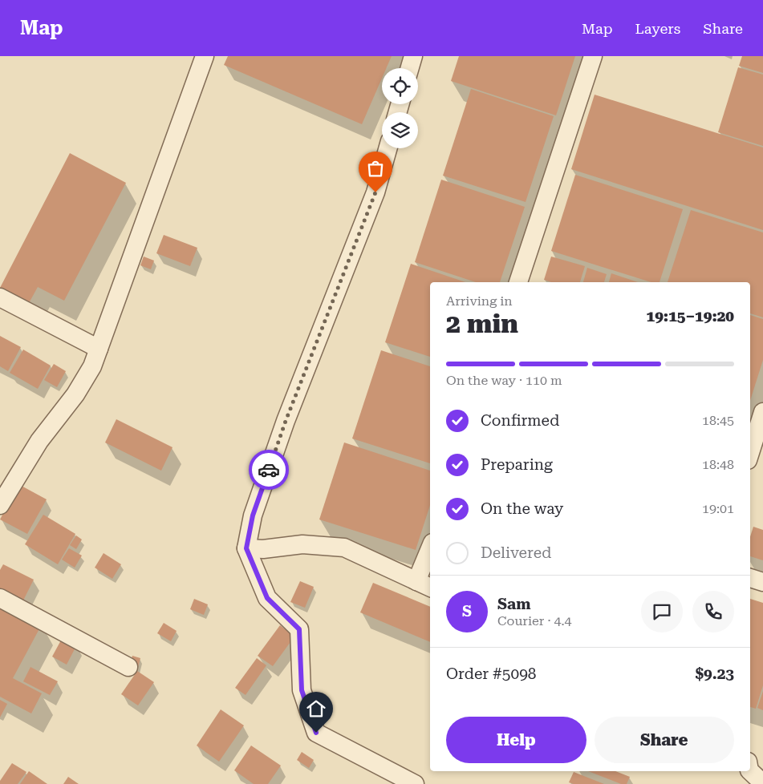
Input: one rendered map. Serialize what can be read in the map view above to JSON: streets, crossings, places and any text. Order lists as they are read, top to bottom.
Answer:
{
  "page": {
    "header": "Map",
    "nav": ["Map", "Layers", "Share"],
    "heading": ["2 min", "Arriving in", "19:15–19:20"],
    "panel": [
      "Sam",
      "Courier · 4.4",
      "Order #5098",
      "$9.23"
    ],
    "bar": "On the way · 110 m",
    "list": [
      ["Confirmed", "18:45"],
      ["Preparing", "18:48"],
      ["On the way", "19:01"],
      "Delivered"
    ],
    "round": "S",
    "buttons": ["Help", "Share"]
  }
}
